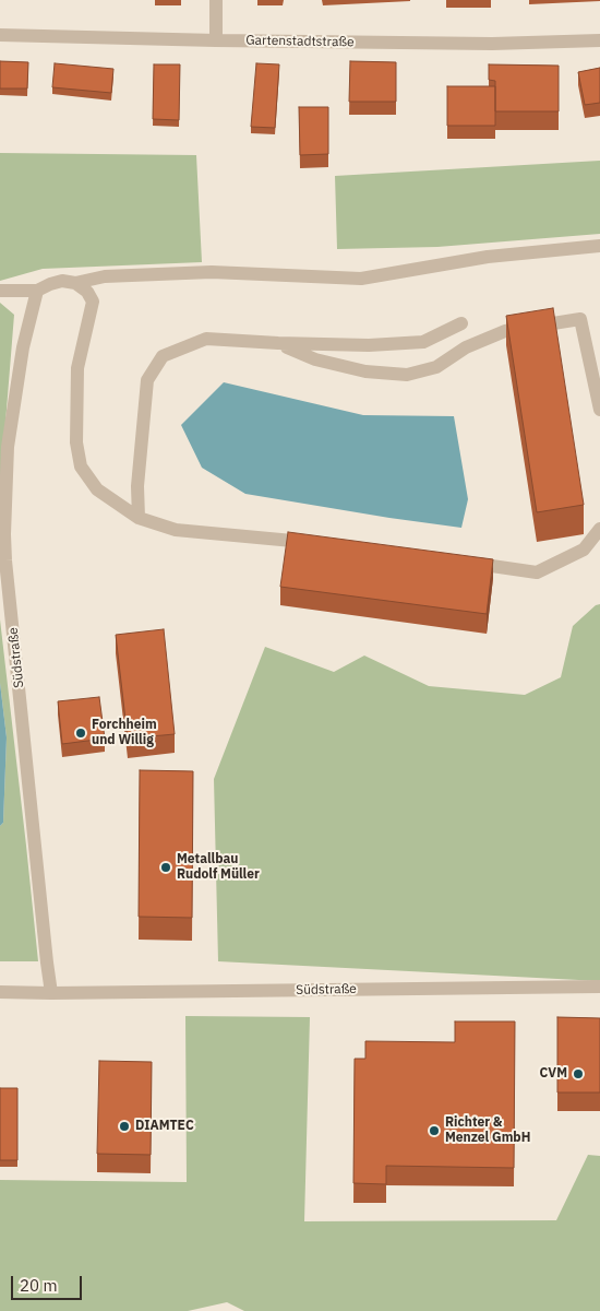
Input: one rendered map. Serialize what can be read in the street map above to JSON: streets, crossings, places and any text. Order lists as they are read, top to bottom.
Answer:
{
  "streets": {
    "street": ["Gartenstadtstraße", "Südstraße"]
  },
  "places": [
    "Forchheim und Willig",
    "Metallbau Rudolf Müller",
    "CVM",
    "DIAMTEC",
    "Richter & Menzel GmbH"
  ],
  "scale_bar": "20 m"
}
